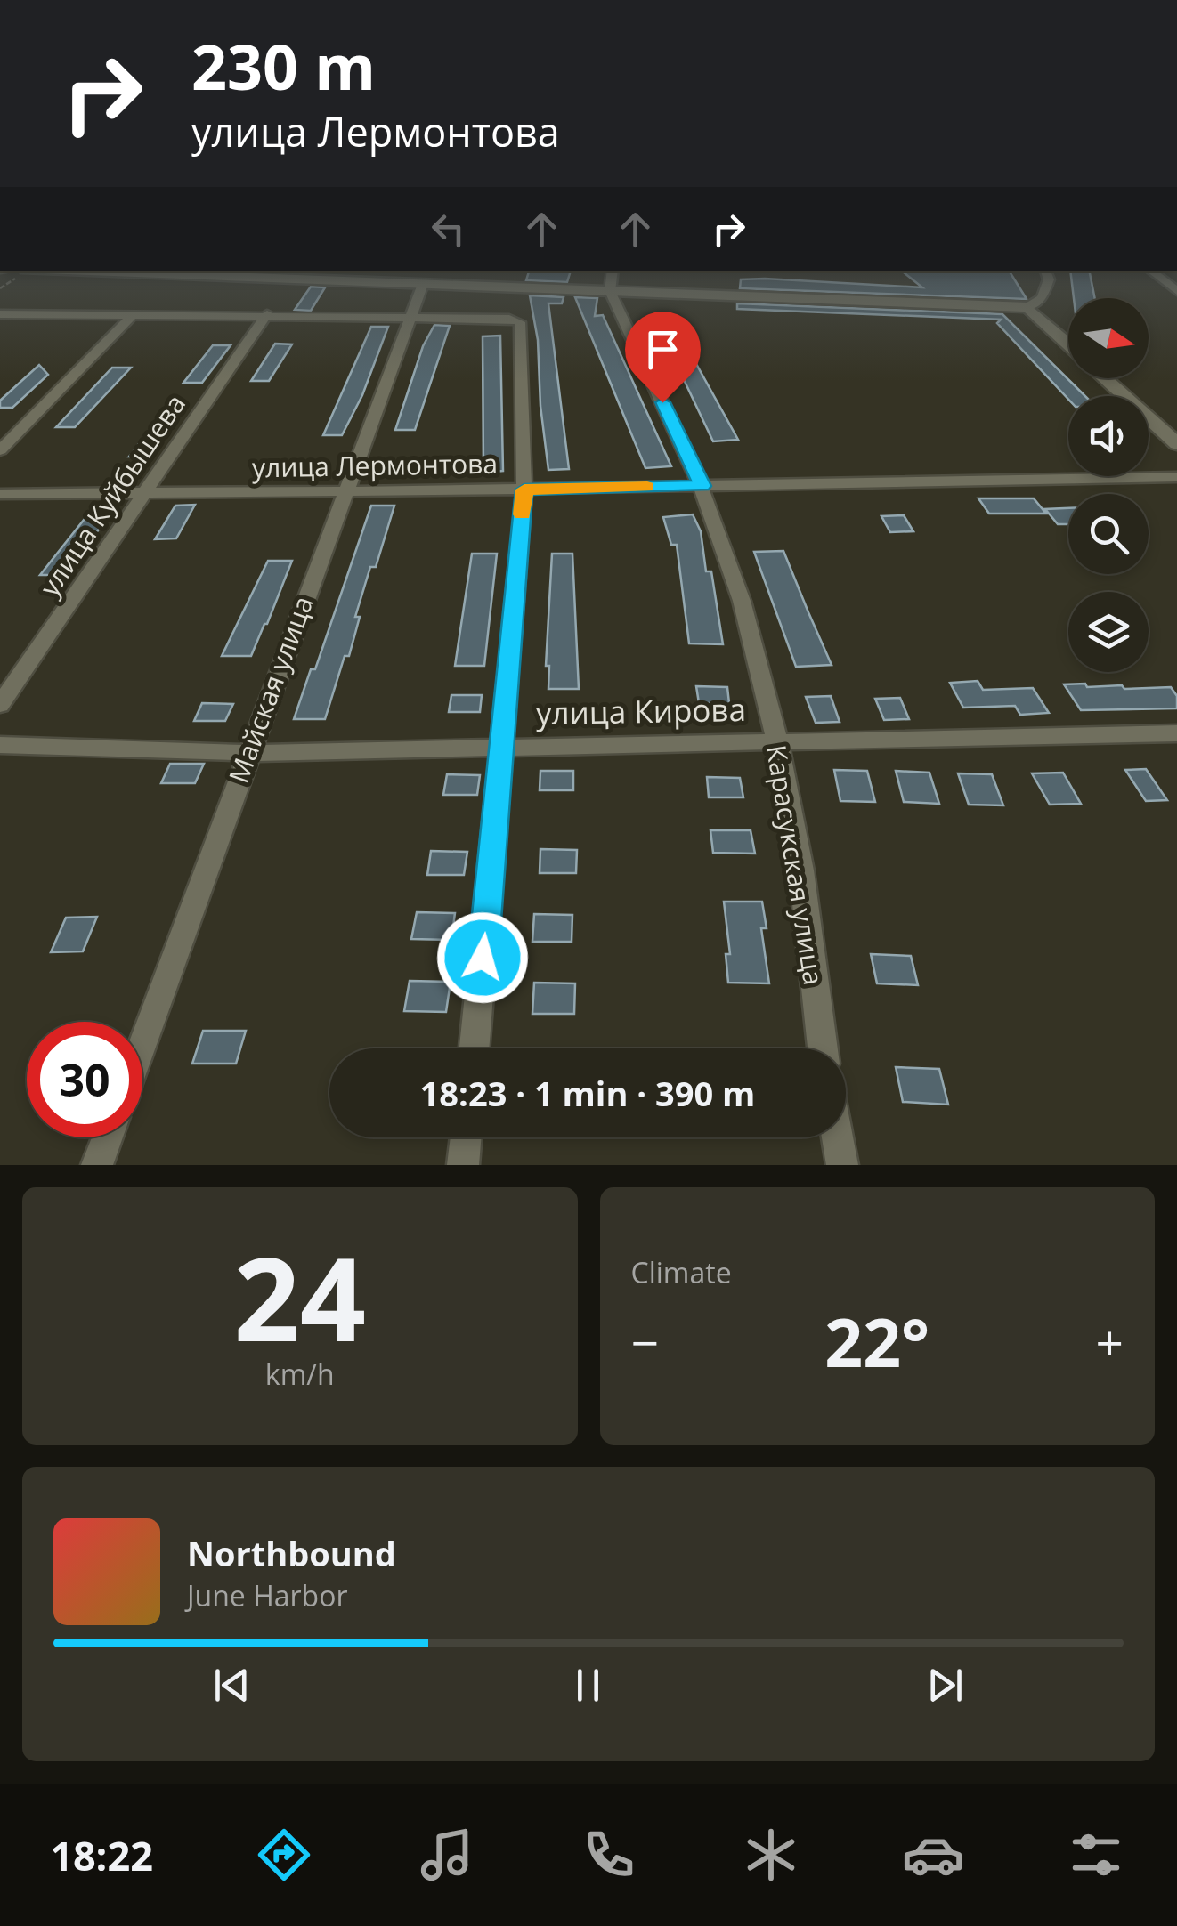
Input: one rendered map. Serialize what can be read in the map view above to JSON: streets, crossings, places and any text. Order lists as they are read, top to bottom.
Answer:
{
  "streets": {
    "street": [
      "улица Лермонтова",
      "улица Куйбышева",
      "Майская улица",
      "улица Кирова",
      "Карасукская улица"
    ]
  },
  "crossings": [
    ["улица Лермонтова", "улица Куйбышева"],
    ["улица Лермонтова", "Майская улица"],
    ["улица Лермонтова", "Карасукская улица"],
    ["Майская улица", "улица Кирова"],
    ["улица Кирова", "Карасукская улица"]
  ],
  "north": "right",
  "page": {
    "turn": ["230 m", "улица Лермонтова"],
    "limit": "30",
    "trip": "18:23 · 1 min · 390 m",
    "tile": [
      ["24", "km/h"],
      "Climate"
    ],
    "heat": ["−", "22°", "+"],
    "song": ["Northbound", "June Harbor"],
    "tabs": "18:22"
  }
}
